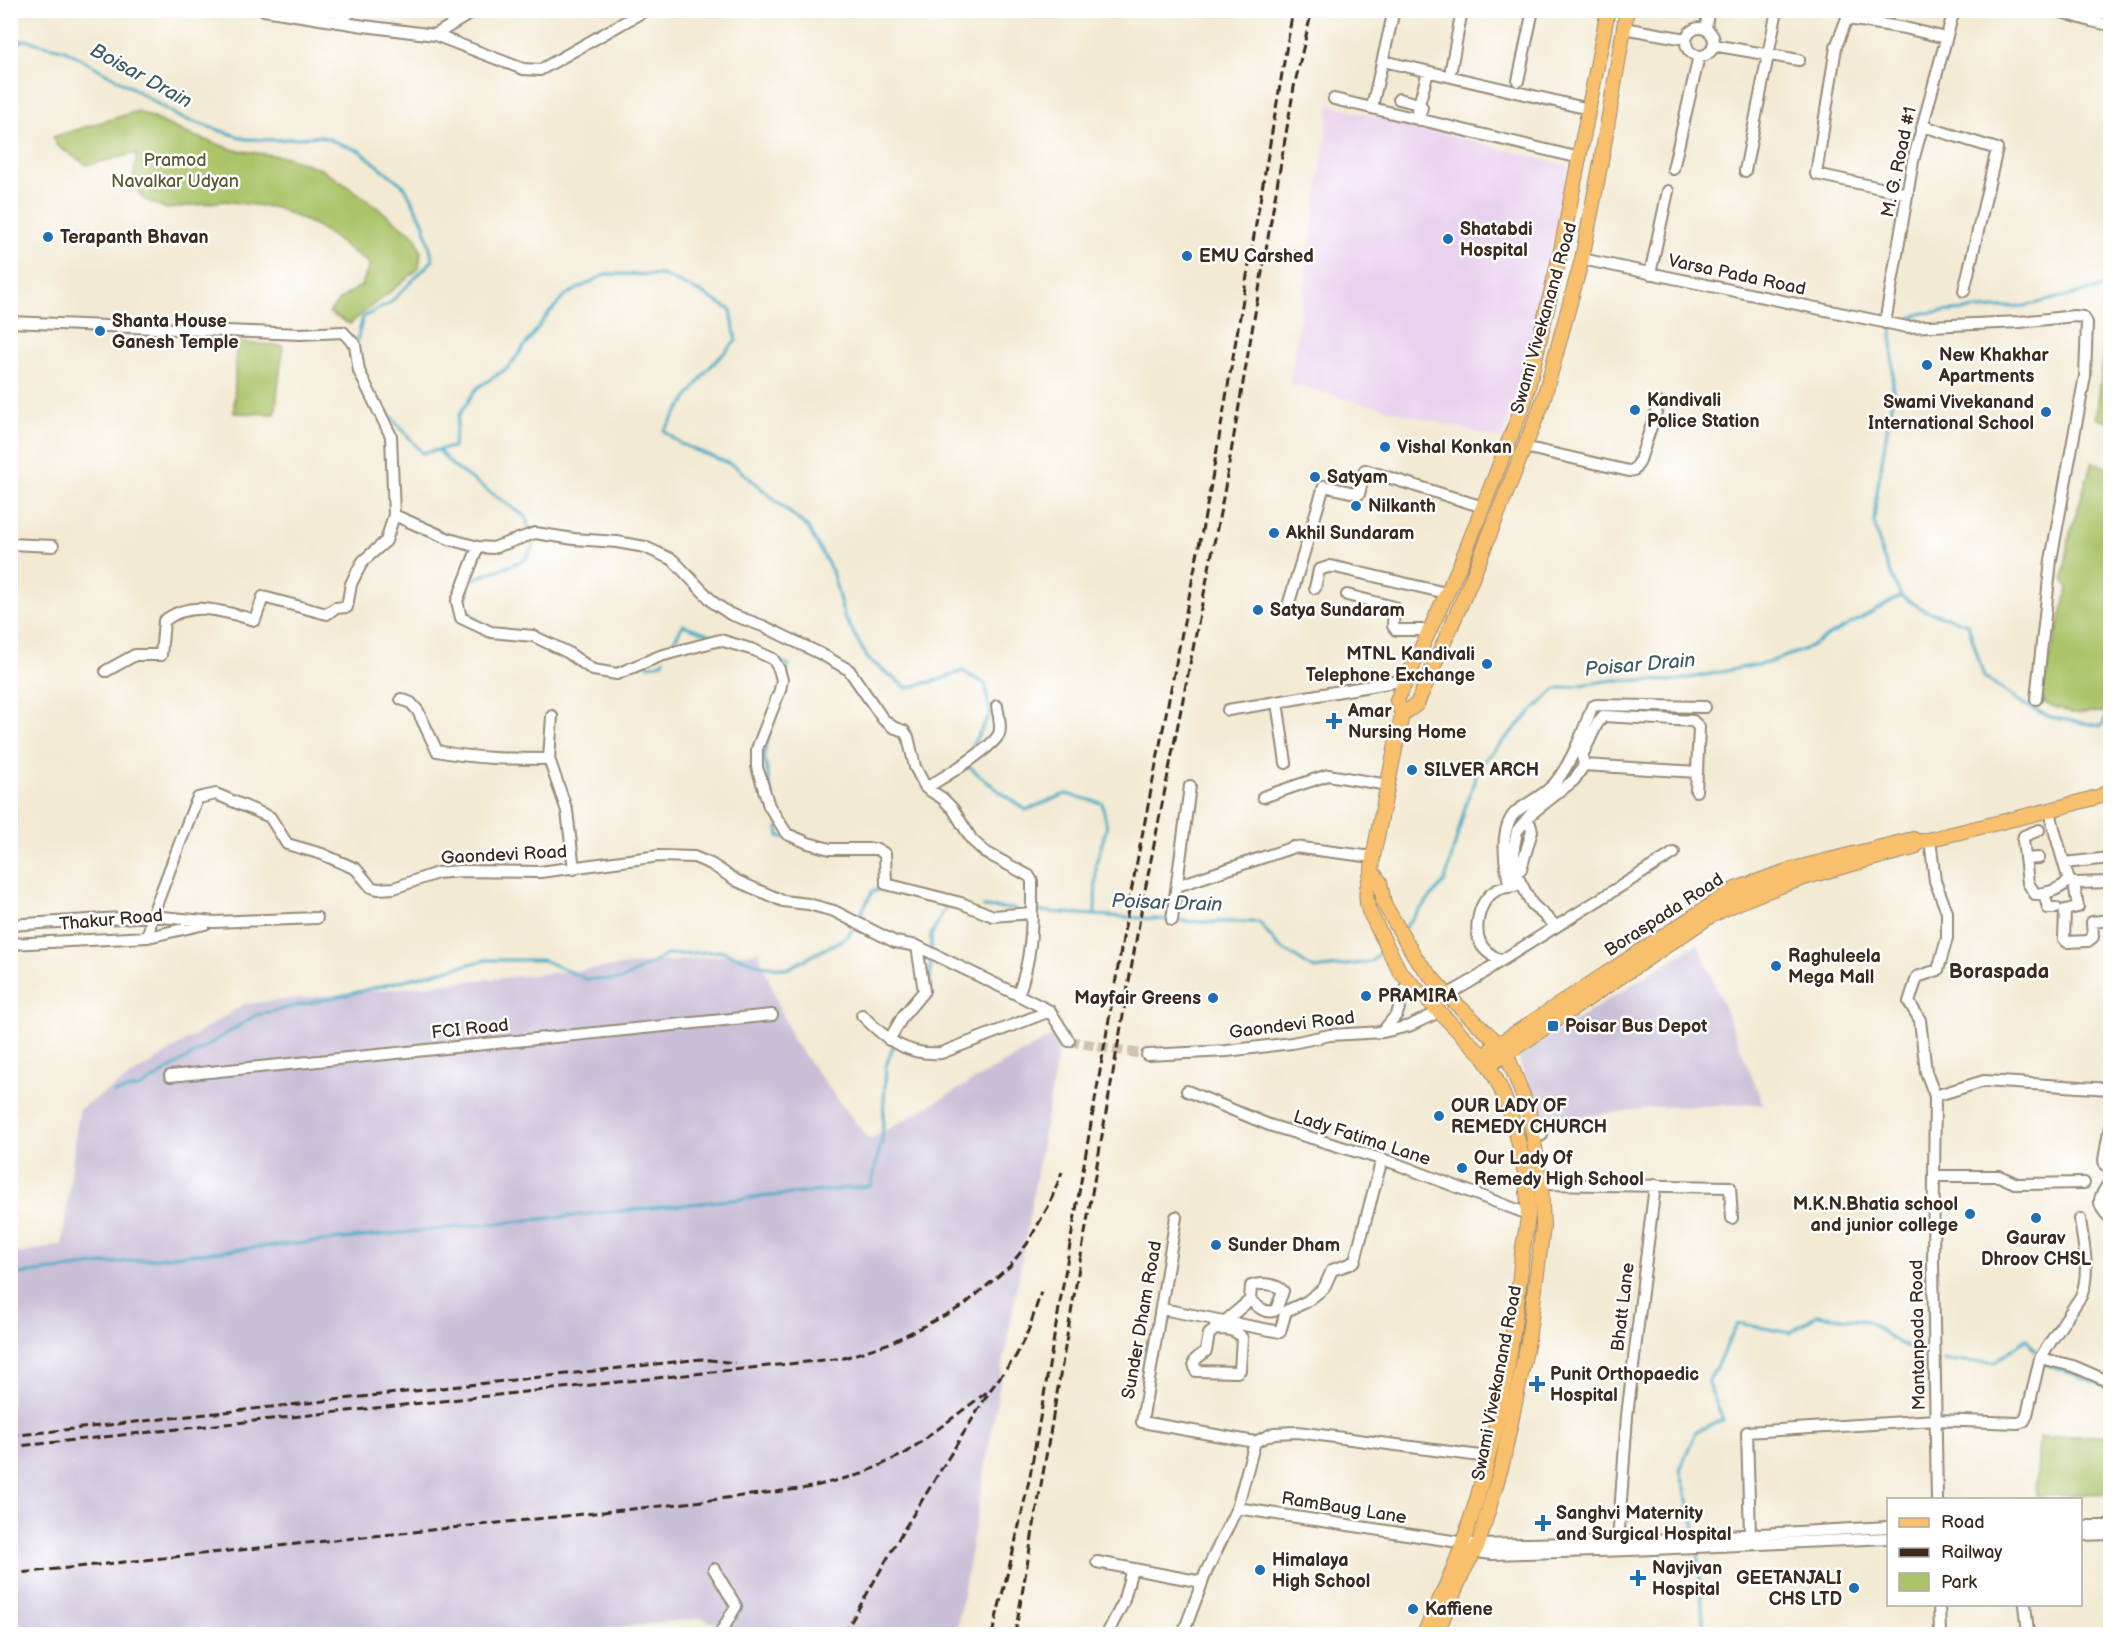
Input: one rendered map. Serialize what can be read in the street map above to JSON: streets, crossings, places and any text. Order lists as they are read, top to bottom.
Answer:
{
  "streets": {
    "main road": ["Swami Vivekanand Road", "Boraspada Road"],
    "street": [
      "M. G. Road #1",
      "Varsa Pada Road",
      "Gaondevi Road",
      "Thakur Road",
      "FCI Road",
      "Lady Fatima Lane",
      "Bhatt Lane",
      "Sunder Dham Road",
      "Mantanpada Road",
      "RamBaug Lane"
    ]
  },
  "crossings": [
    ["M. G. Road #1", "Varsa Pada Road"],
    ["Varsa Pada Road", "Swami Vivekanand Road"],
    ["Swami Vivekanand Road", "Gaondevi Road"],
    ["Swami Vivekanand Road", "Boraspada Road"],
    ["Swami Vivekanand Road", "Lady Fatima Lane"],
    ["Swami Vivekanand Road", "RamBaug Lane"],
    ["Gaondevi Road", "Thakur Road"],
    ["Boraspada Road", "Mantanpada Road"]
  ],
  "districts": ["Boraspada"],
  "water": ["Boisar Drain", "Poisar Drain"],
  "parks": ["Pramod Navalkar Udyan"],
  "places": {
    "other": [
      "Terapanth Bhavan",
      "Shatabdi Hospital",
      "EMU Carshed",
      "Shanta House Ganesh Temple",
      "New Khakhar Apartments",
      "Kandivali Police Station",
      "Swami Vivekanand International School",
      "Vishal Konkan",
      "Satyam",
      "Nilkanth",
      "Akhil Sundaram",
      "Satya Sundaram",
      "MTNL Kandivali Telephone Exchange",
      "SILVER ARCH",
      "Raghuleela Mega Mall",
      "PRAMIRA",
      "Mayfair Greens",
      "OUR LADY OF REMEDY CHURCH",
      "Our Lady Of Remedy High School",
      "M.K.N.Bhatia school and junior college",
      "Gaurav Dhroov CHSL",
      "Sunder Dham",
      "Himalaya High School",
      "GEETANJALI CHS LTD",
      "Kaffiene"
    ],
    "health": [
      "Amar Nursing Home",
      "Punit Orthopaedic Hospital",
      "Sanghvi Maternity and Surgical Hospital",
      "Navjivan Hospital"
    ],
    "transit": ["Poisar Bus Depot"]
  },
  "legend": ["Road", "Railway", "Park"]
}
